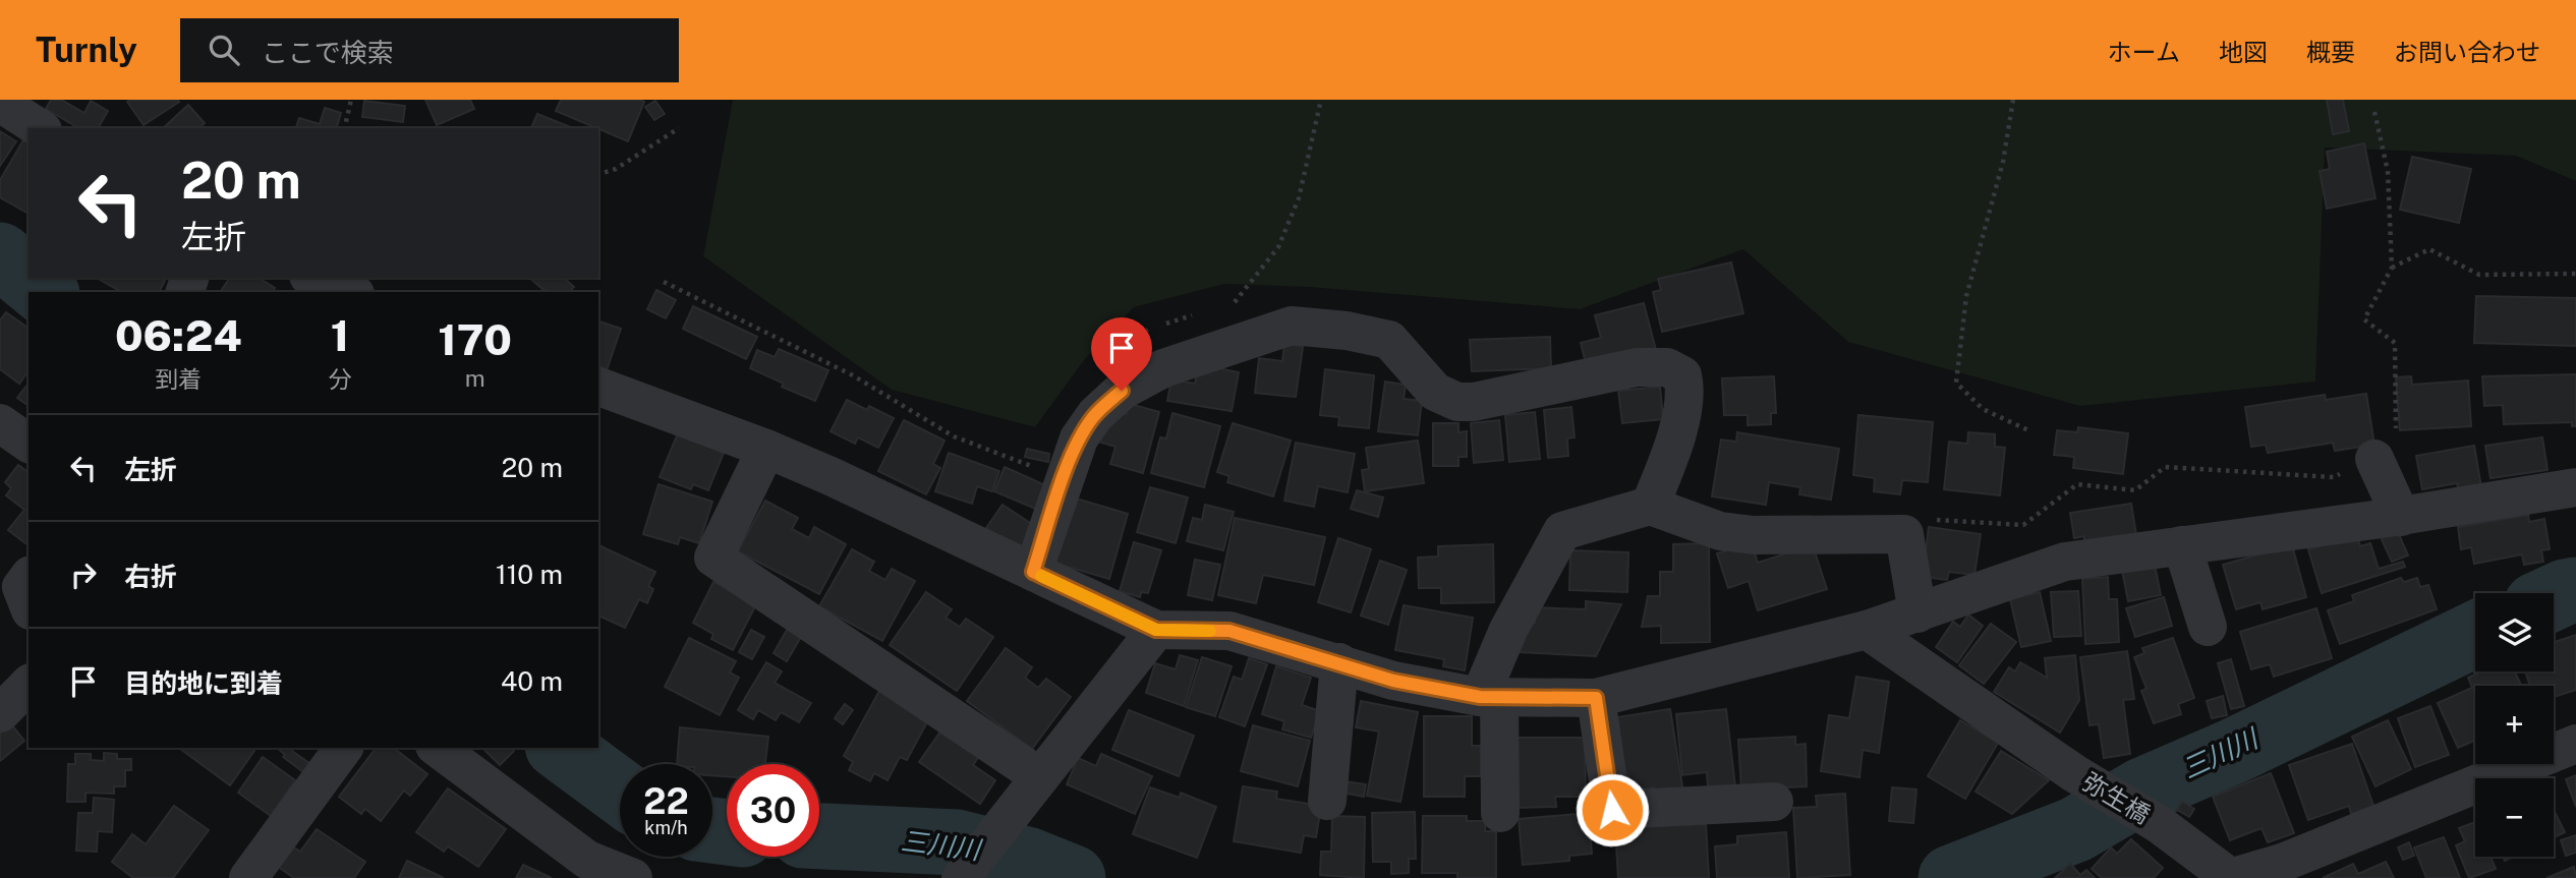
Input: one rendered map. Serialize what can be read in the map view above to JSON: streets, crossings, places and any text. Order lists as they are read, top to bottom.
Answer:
{
  "streets": {
    "street": ["弥生橋"]
  },
  "water": ["三川川"],
  "page": {
    "header": "Turnly",
    "search": "ここで検索",
    "nav": [
      "ホーム",
      "地図",
      "概要",
      "お問い合わせ"
    ],
    "turn": ["20 m", "左折"],
    "eta": [
      "06:24",
      "到着",
      "1",
      "分",
      "170",
      "m"
    ],
    "list": [
      {
        "name": "左折",
        "value": "20 m"
      },
      {
        "name": "右折",
        "value": "110 m"
      },
      {
        "name": "目的地に到着",
        "value": "40 m"
      }
    ],
    "map_buttons": ["+", "−"],
    "speed": "22 km/h",
    "limit": "30"
  }
}
